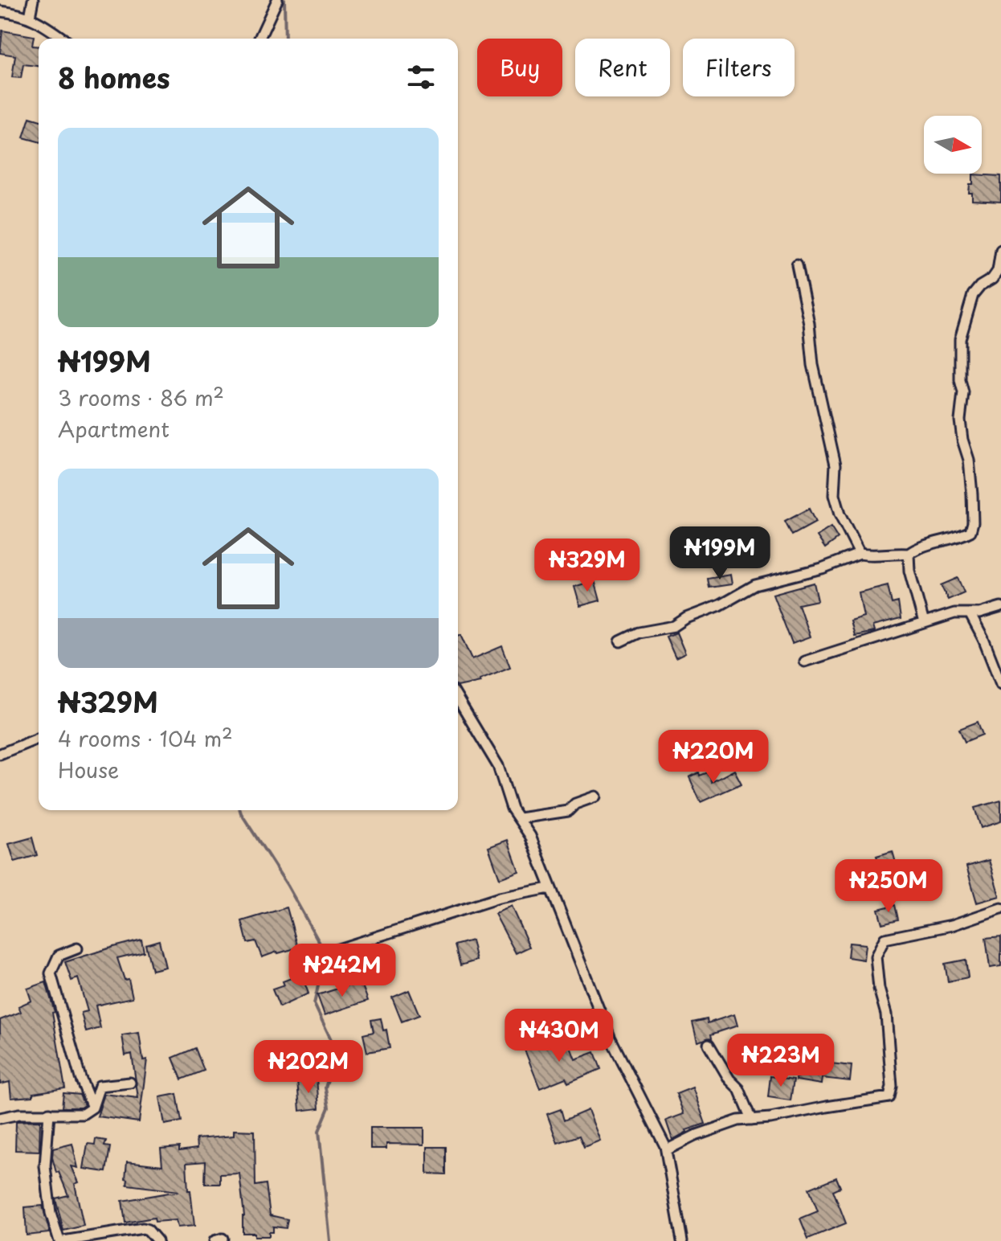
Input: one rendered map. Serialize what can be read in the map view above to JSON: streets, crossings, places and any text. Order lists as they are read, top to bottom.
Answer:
{
  "north": "right",
  "page": {
    "chip": ["Buy", "Rent", "Filters"],
    "heading": "8 homes",
    "list": [
      {
        "name": "₦199M",
        "note": "3 rooms · 86 m² · Apartment"
      },
      {
        "name": "₦329M",
        "note": "4 rooms · 104 m² · House"
      }
    ],
    "price": [
      "₦199M",
      "₦329M",
      "₦220M",
      "₦250M",
      "₦242M",
      "₦430M",
      "₦223M",
      "₦202M"
    ]
  }
}
